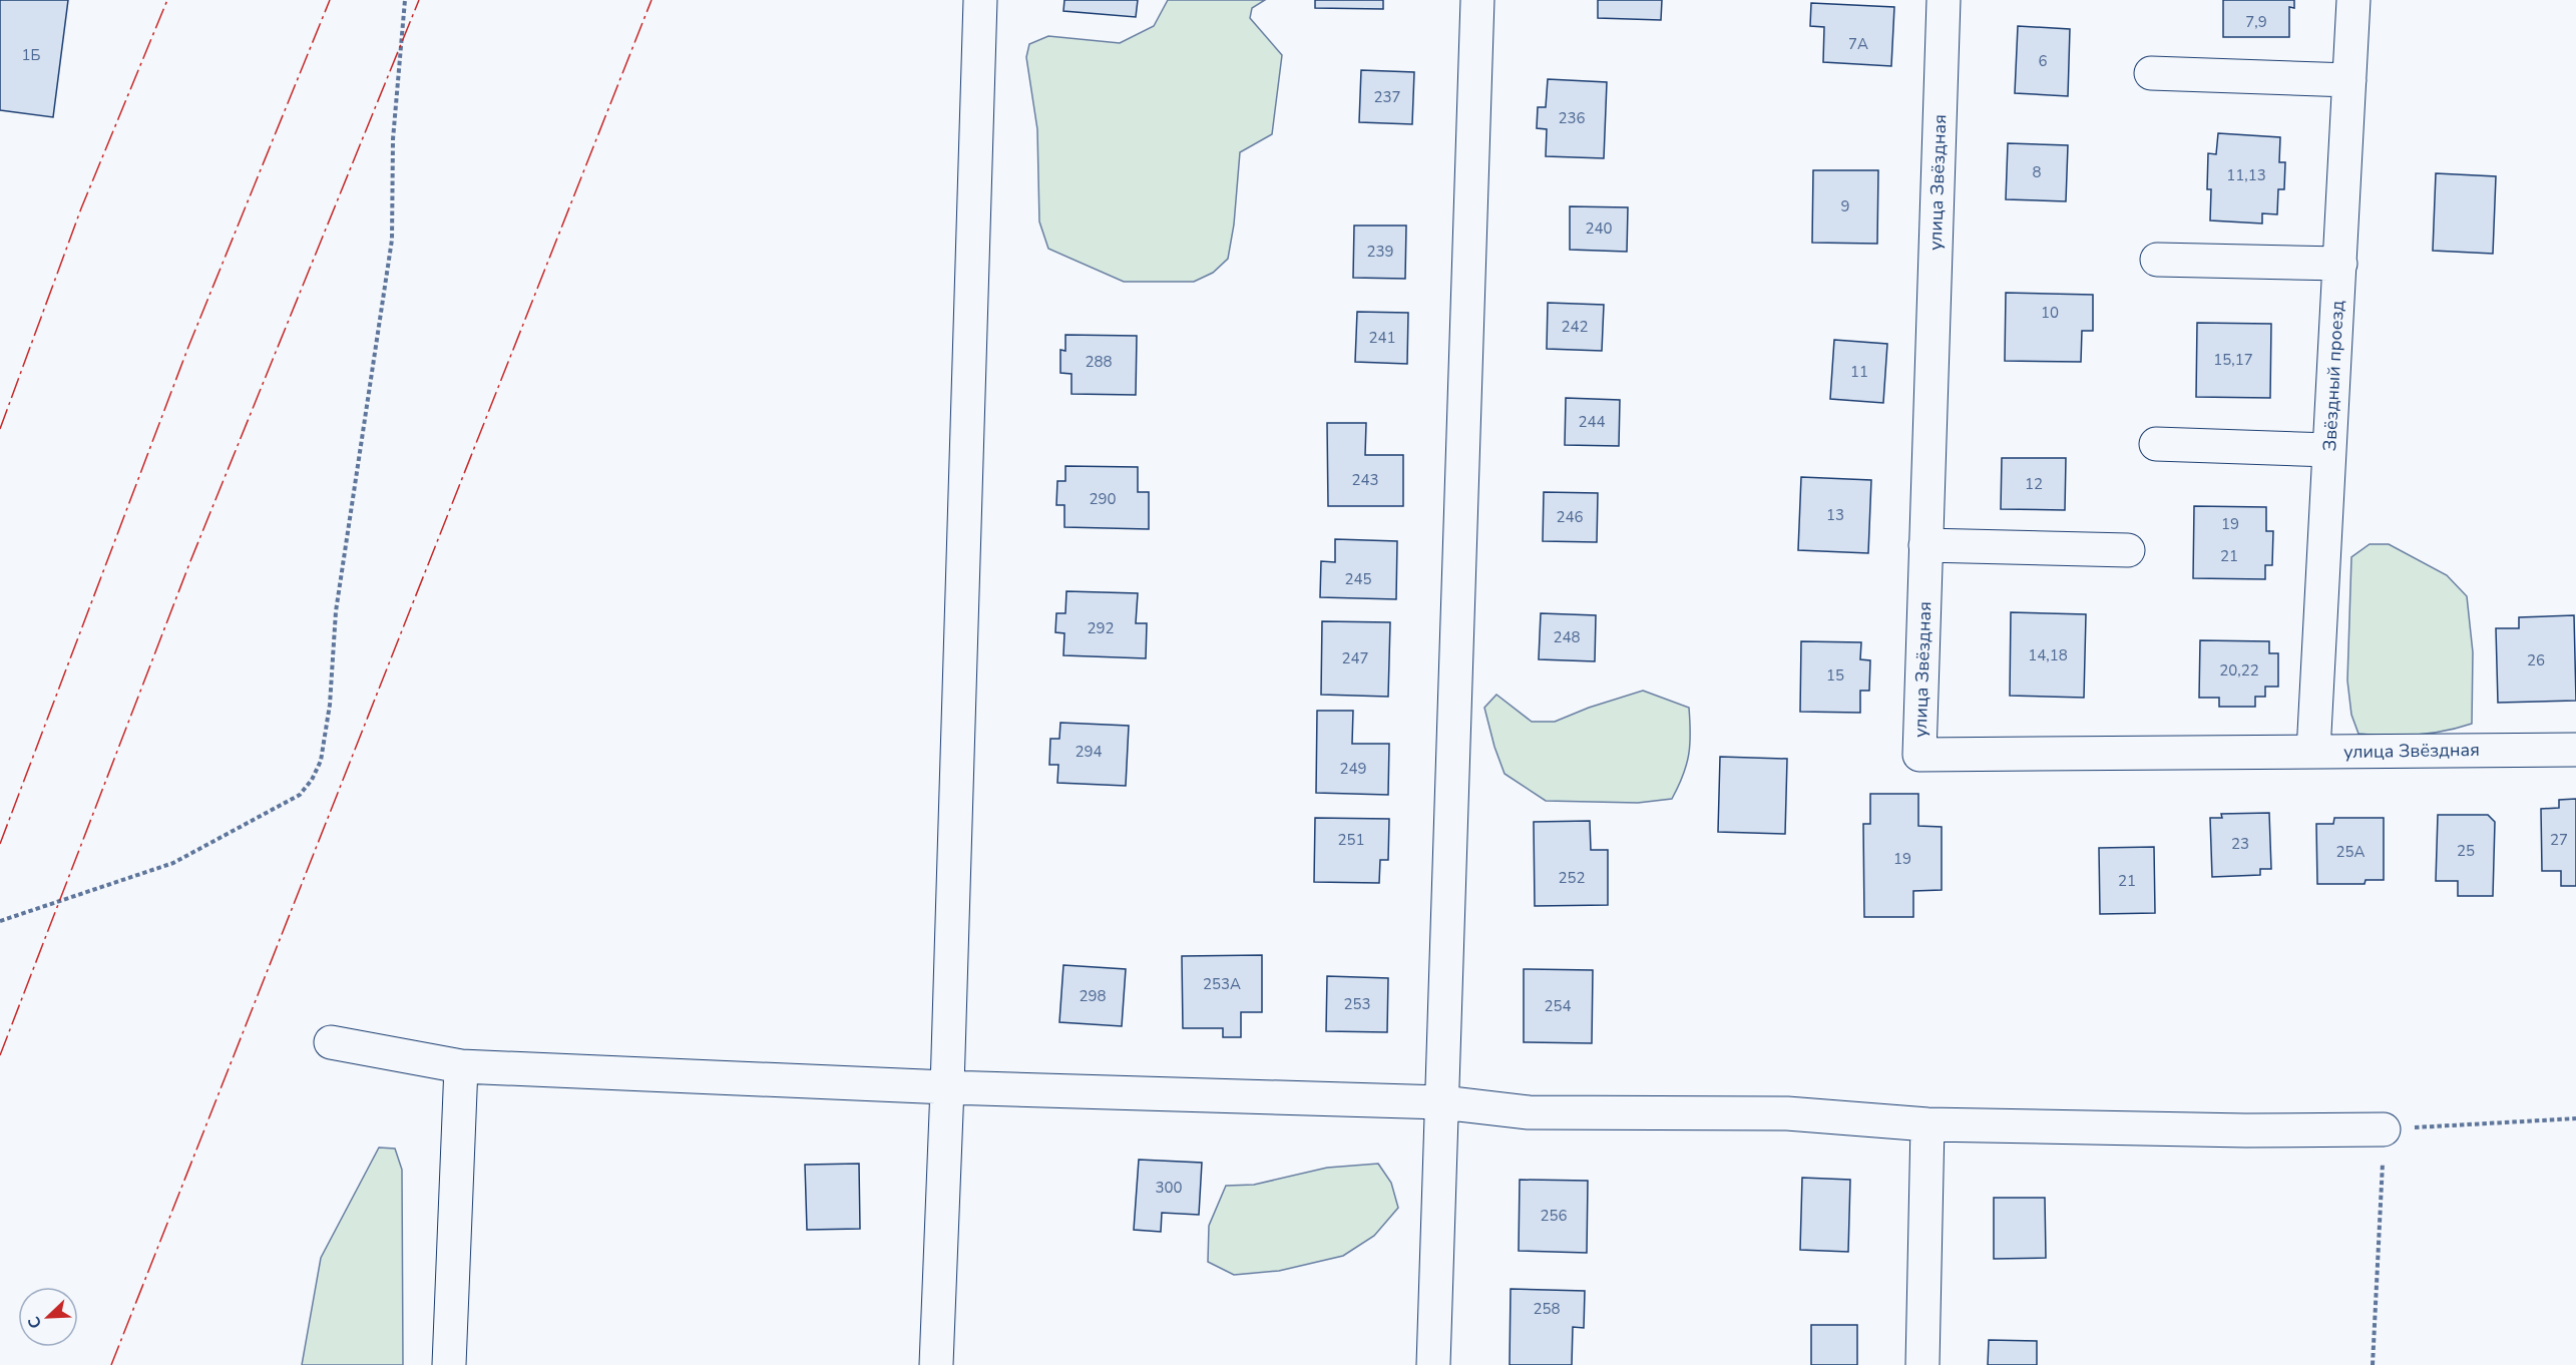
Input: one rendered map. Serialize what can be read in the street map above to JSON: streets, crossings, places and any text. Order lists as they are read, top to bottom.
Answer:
{
  "streets": {
    "lane": ["улица Звёздная", "Звёздный проезд"]
  },
  "crossings": [
    ["улица Звёздная", "Звёздный проезд"]
  ],
  "house_numbers": [
    "7,9",
    "7А",
    "1Б",
    "6",
    "237",
    "236",
    "8",
    "11,13",
    "9",
    "240",
    "239",
    "10",
    "242",
    "241",
    "15,17",
    "288",
    "11",
    "244",
    "243",
    "12",
    "290",
    "13",
    "246",
    "19",
    "21",
    "245",
    "292",
    "248",
    "14,18",
    "247",
    "26",
    "20,22",
    "15",
    "294",
    "249",
    "251",
    "27",
    "23",
    "25",
    "25А",
    "19",
    "252",
    "21",
    "253А",
    "298",
    "253",
    "254",
    "300",
    "256",
    "258"
  ],
  "north": "bottom left"
}
